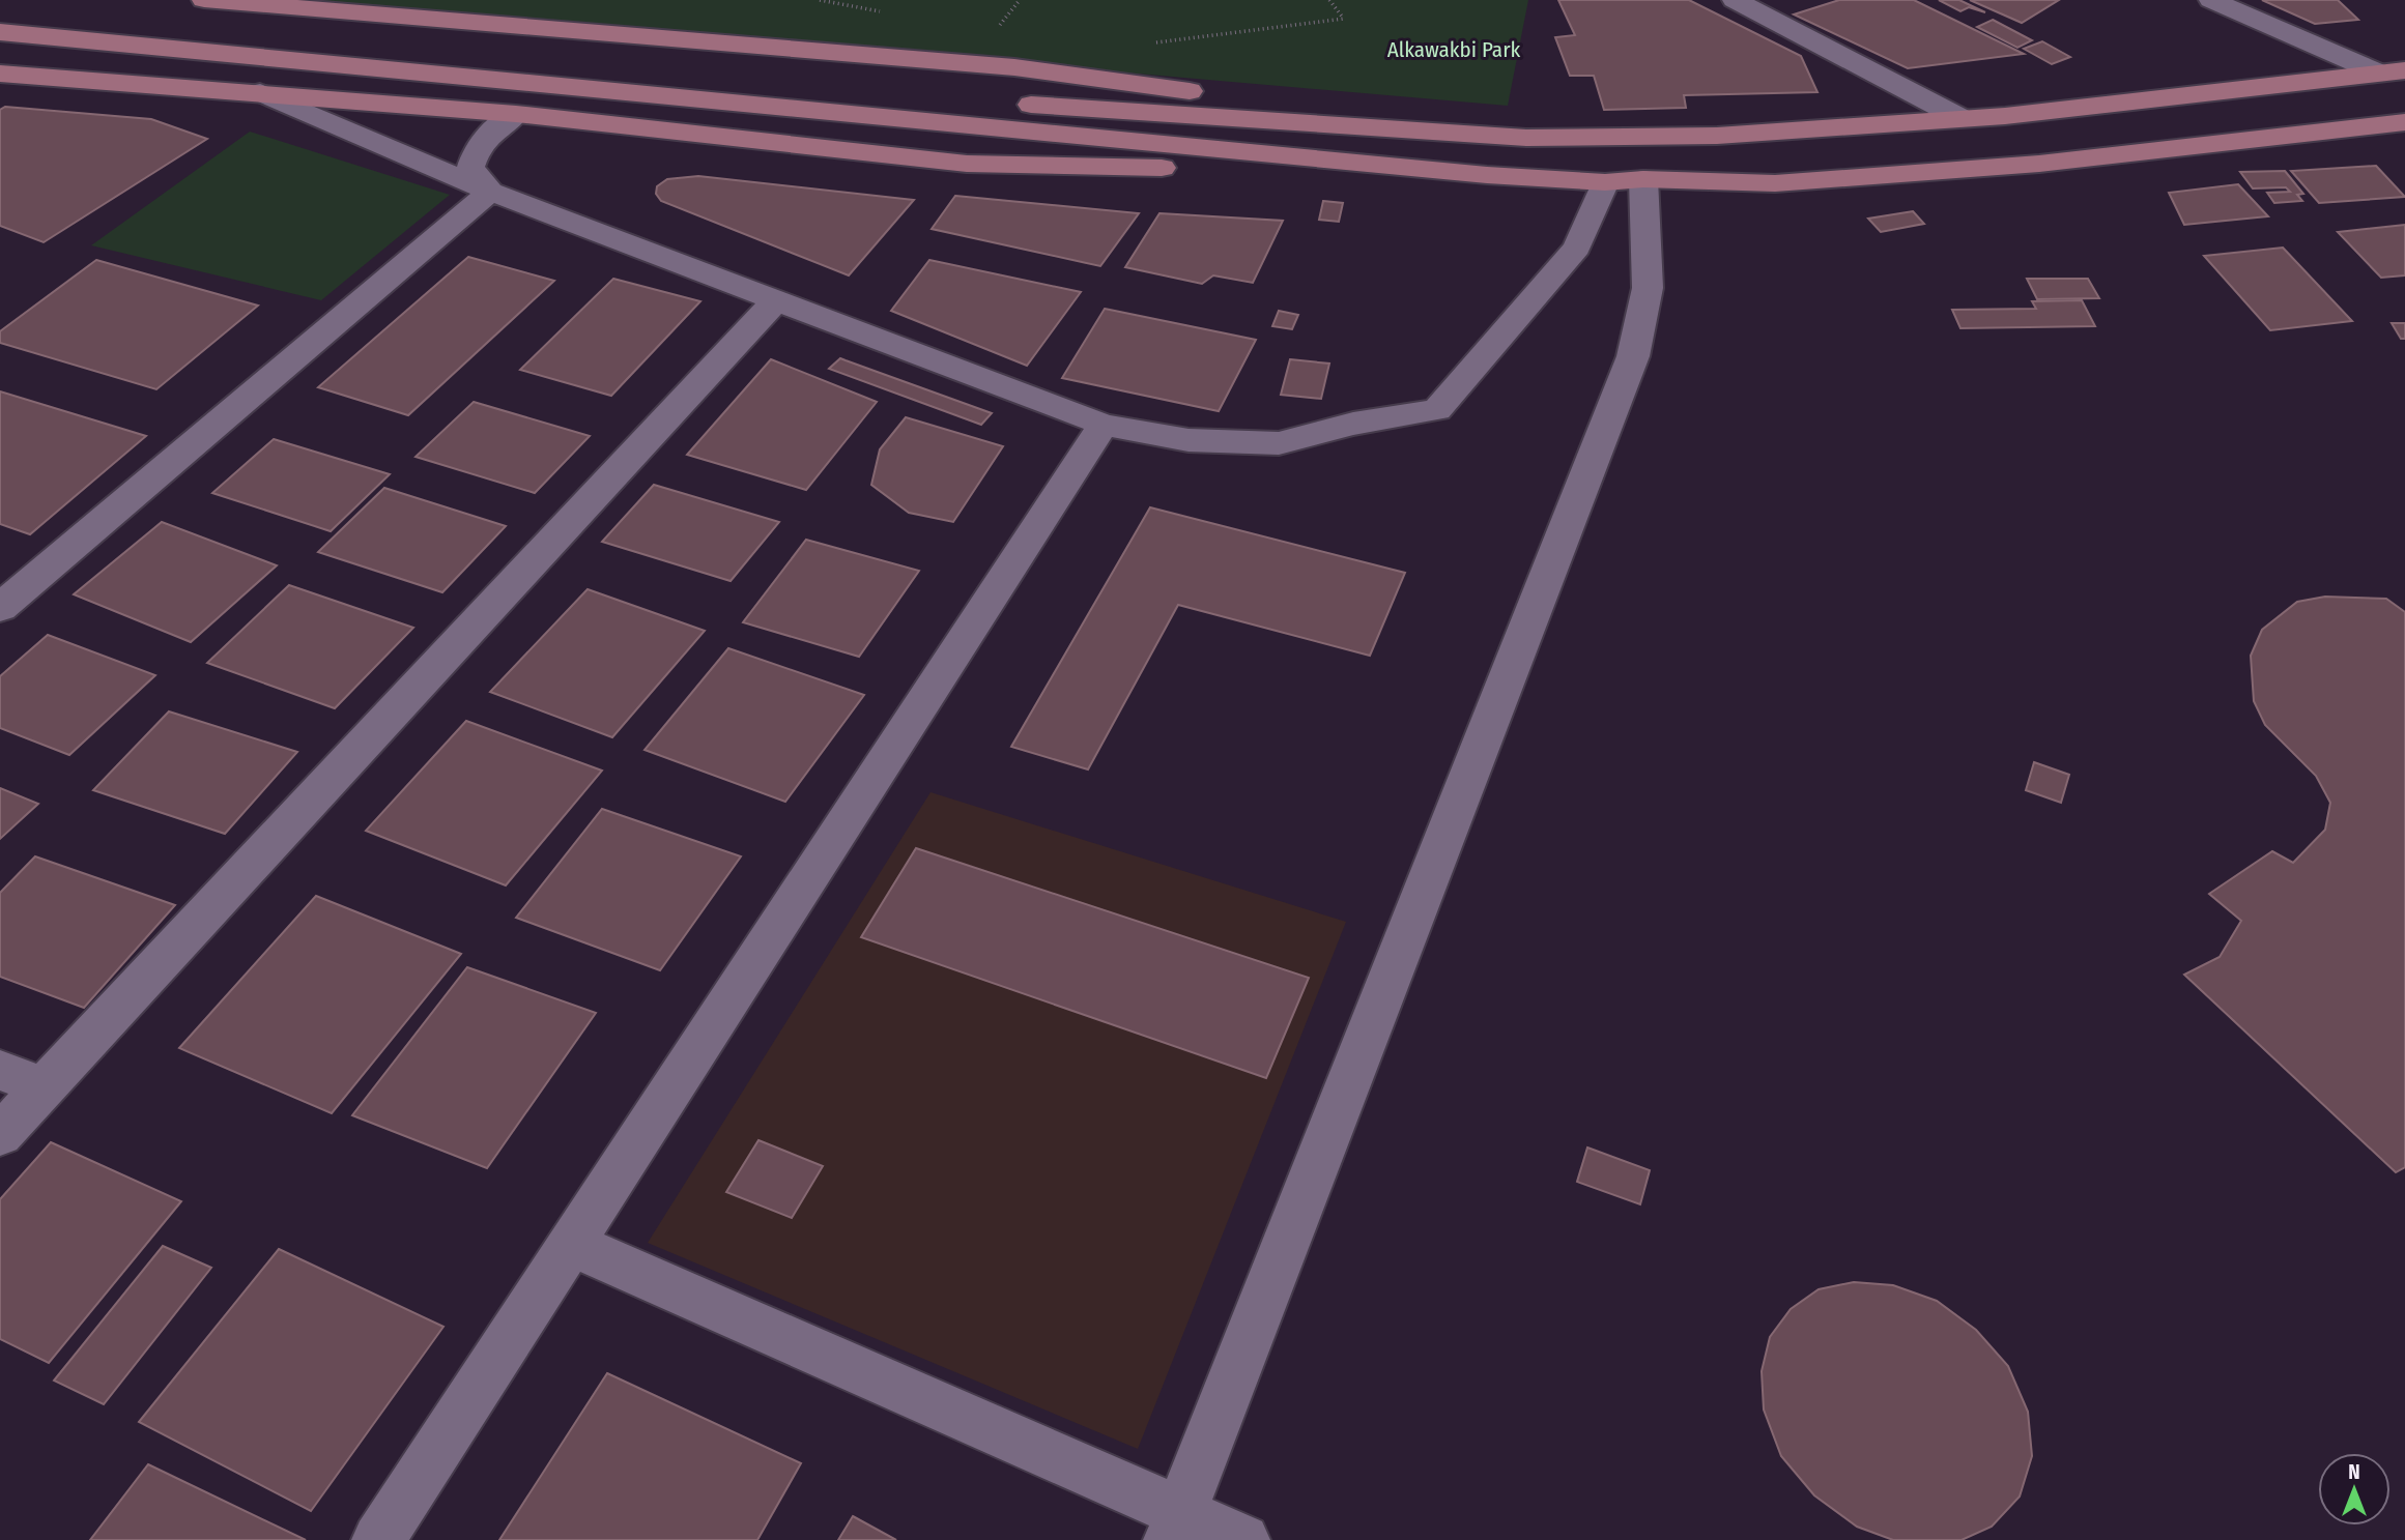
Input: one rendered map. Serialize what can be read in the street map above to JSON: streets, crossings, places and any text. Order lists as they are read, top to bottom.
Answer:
{
  "parks": ["Alkawakbi Park"],
  "north": "top"
}
